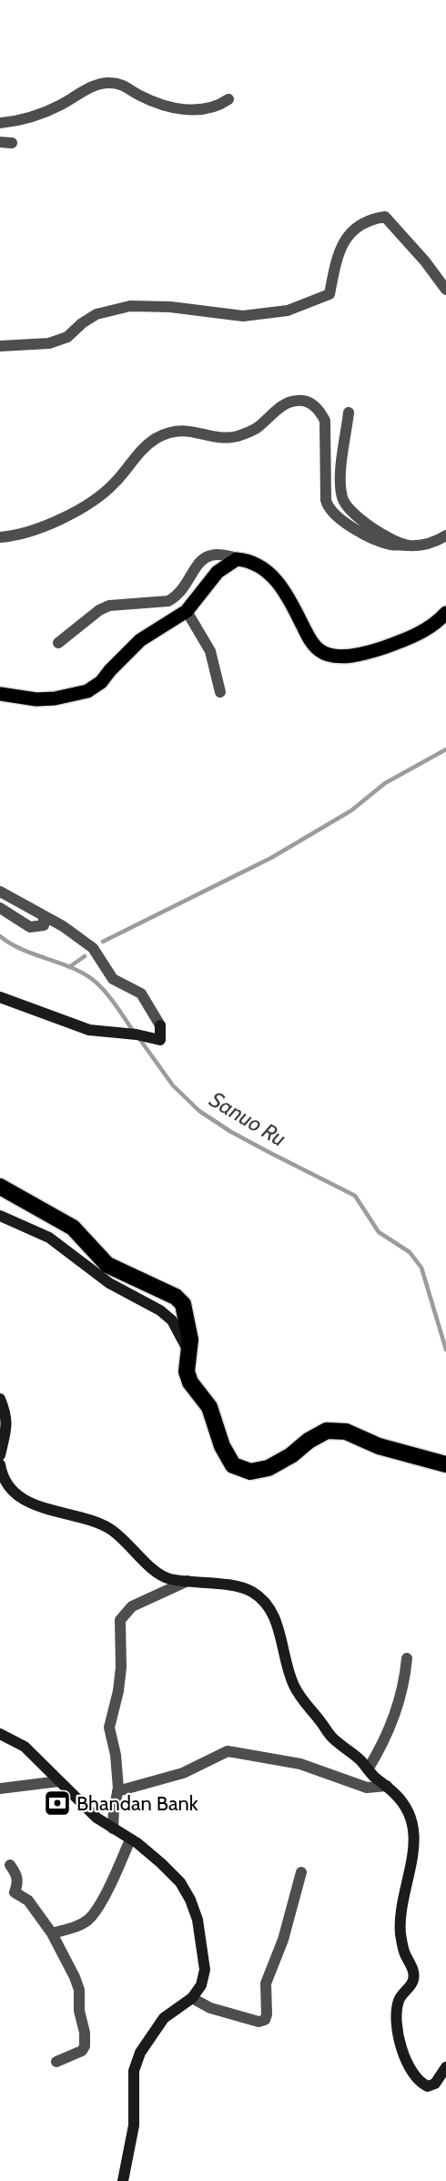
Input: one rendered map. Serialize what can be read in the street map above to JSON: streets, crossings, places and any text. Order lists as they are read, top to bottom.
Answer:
{
  "water": ["Sanuo Ru"],
  "places": {
    "bank": ["Bhandan Bank"]
  }
}
